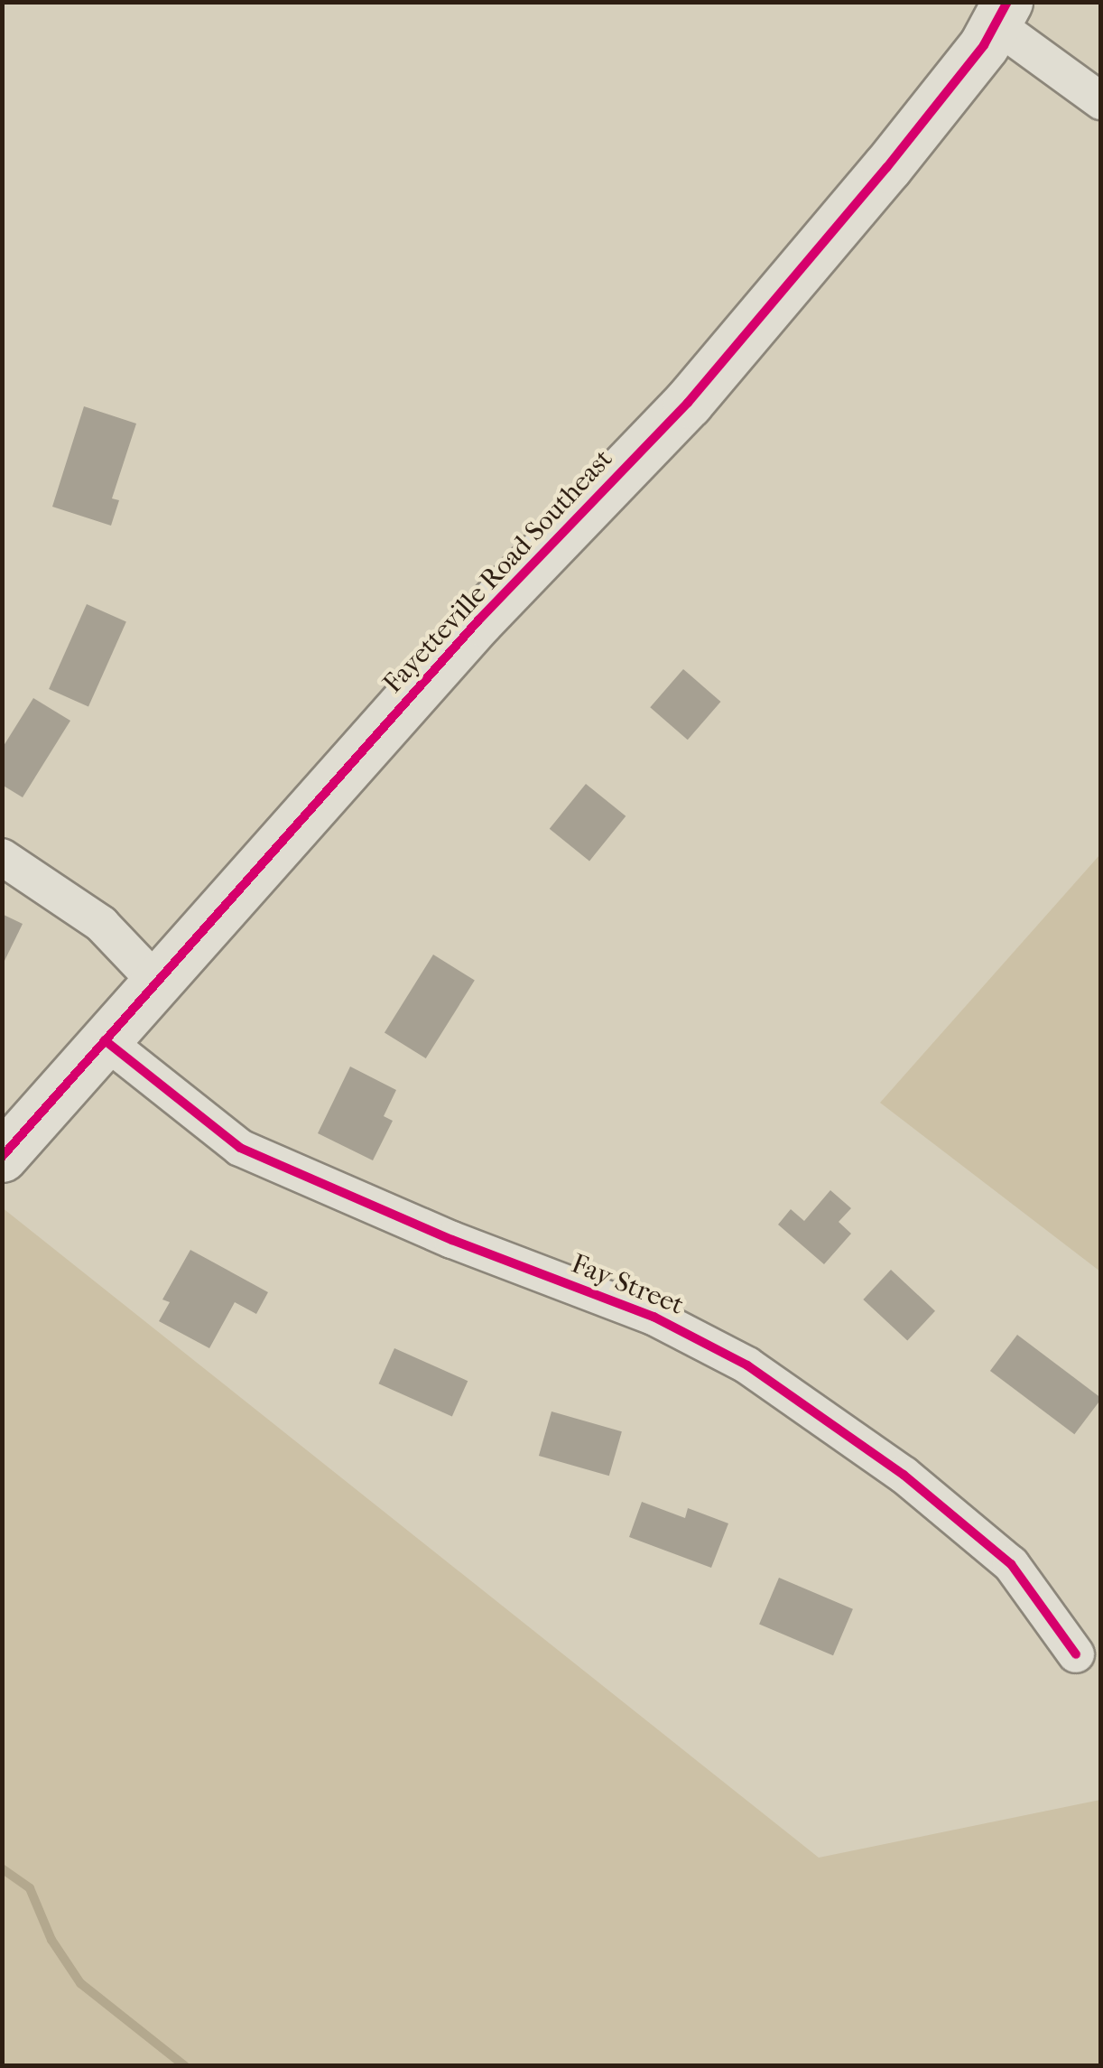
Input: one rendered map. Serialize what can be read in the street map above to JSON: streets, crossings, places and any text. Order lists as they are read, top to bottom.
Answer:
{
  "streets": {
    "street": ["Fayetteville Road Southeast", "Fay Street"]
  },
  "crossings": [
    ["Fayetteville Road Southeast", "Fay Street"]
  ]
}
